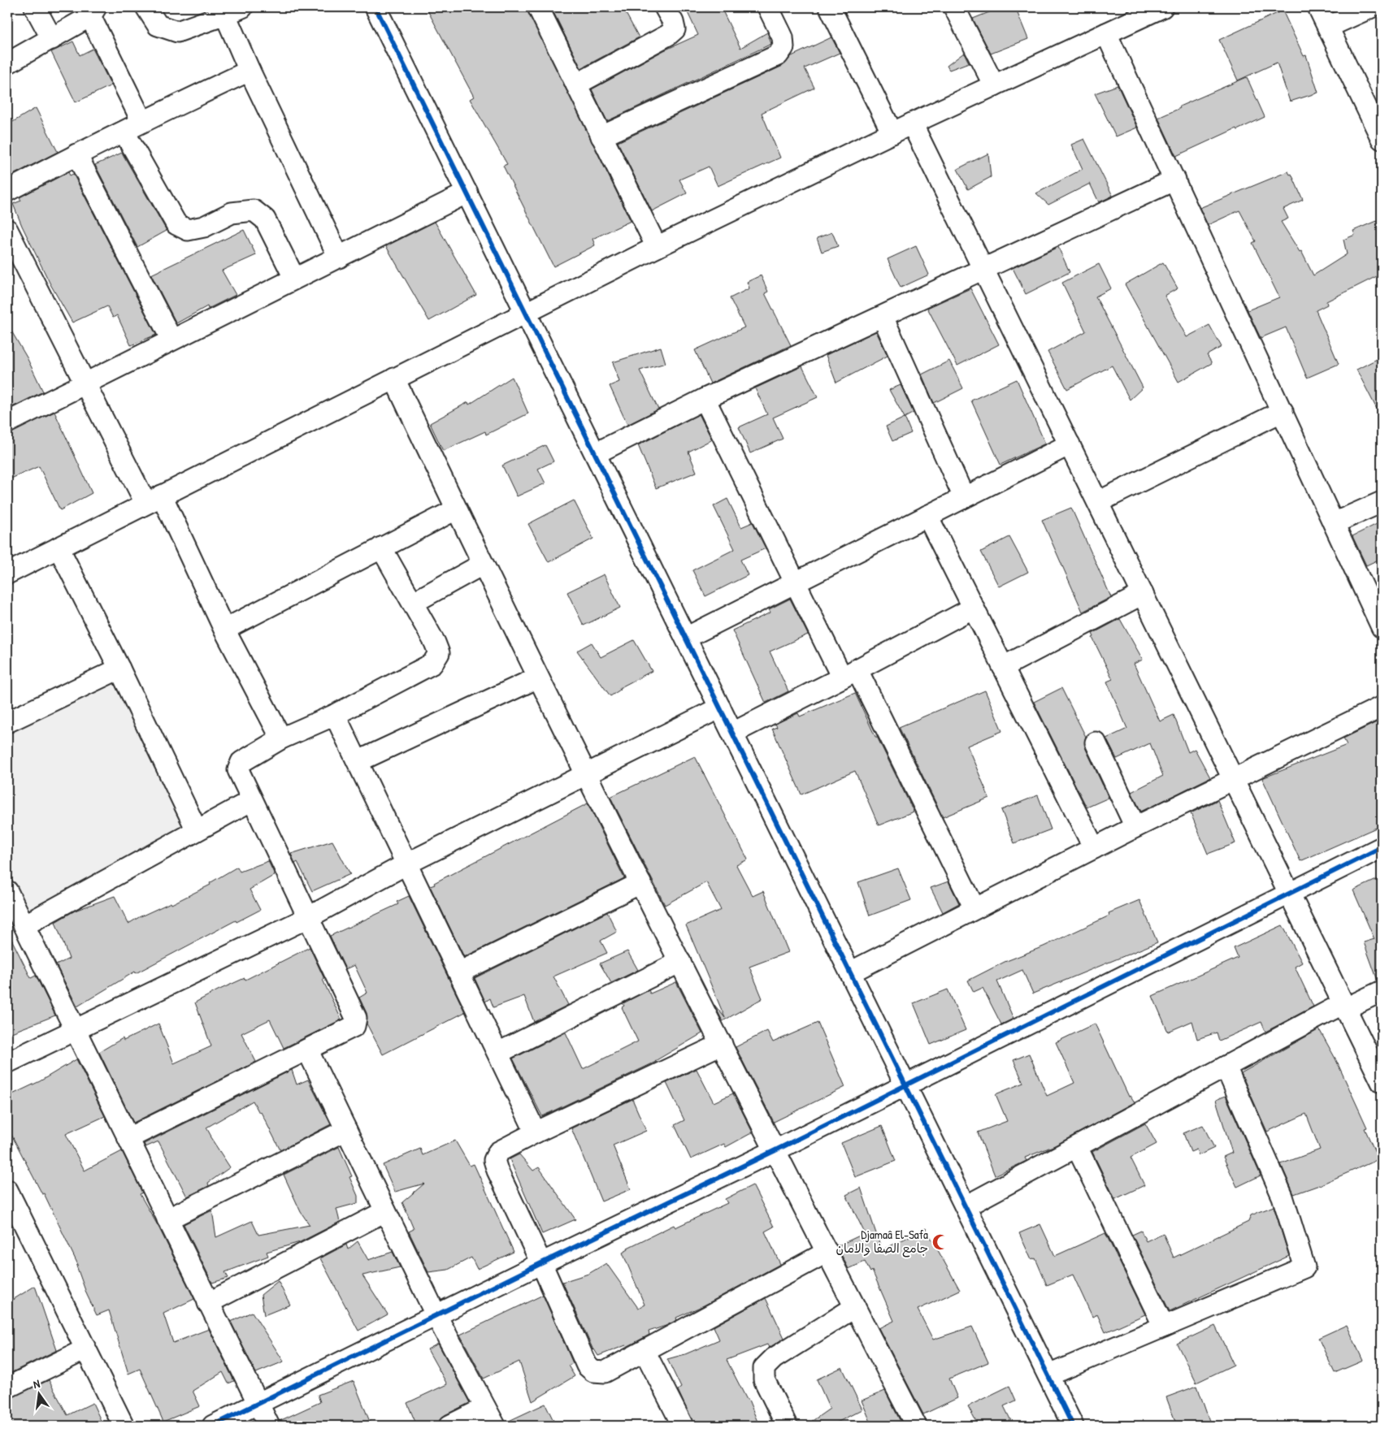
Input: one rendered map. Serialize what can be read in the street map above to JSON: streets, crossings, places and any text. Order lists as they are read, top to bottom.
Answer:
{
  "places": {
    "mosque": ["Djamaâ El-Safa جامع الصفا والامان"]
  },
  "north": "top"
}
